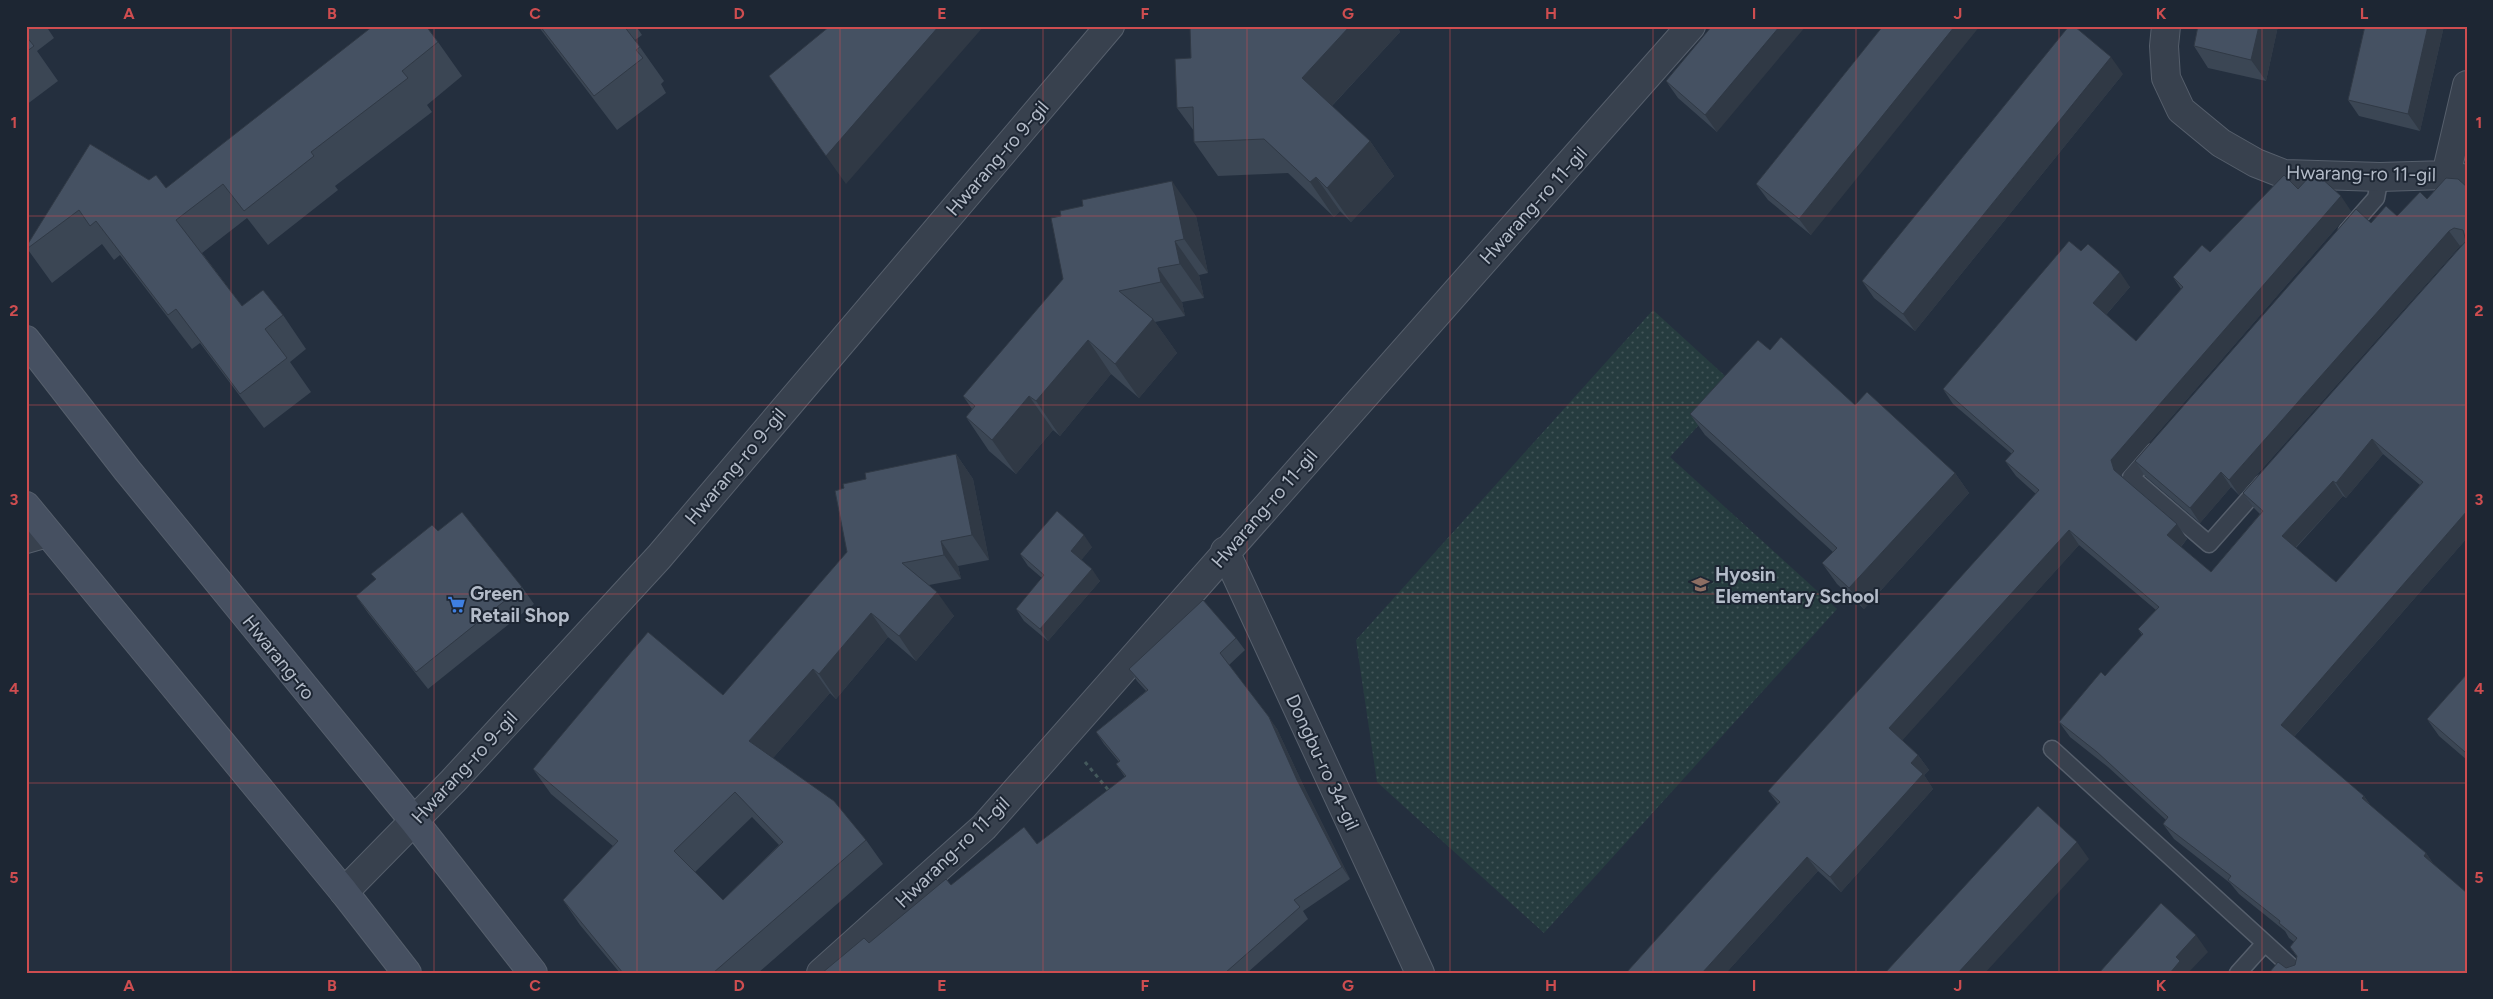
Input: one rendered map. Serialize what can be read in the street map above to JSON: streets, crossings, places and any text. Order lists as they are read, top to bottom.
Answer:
{
  "streets": {
    "main road": ["Hwarang-ro"],
    "street": ["Hwarang-ro 9-gil", "Hwarang-ro 11-gil", "Dongbu-ro 34-gil"]
  },
  "crossings": [
    ["Hwarang-ro 9-gil", "Hwarang-ro"],
    ["Hwarang-ro 11-gil", "Dongbu-ro 34-gil"]
  ],
  "places": {
    "school or university": ["Hyosin Elementary School"],
    "supermarket": ["Green Retail Shop"]
  },
  "grid": {
    "columns": [
      "A",
      "B",
      "C",
      "D",
      "E",
      "F",
      "G",
      "H",
      "I",
      "J",
      "K",
      "L"
    ],
    "rows": [
      "1",
      "2",
      "3",
      "4",
      "5"
    ]
  }
}
